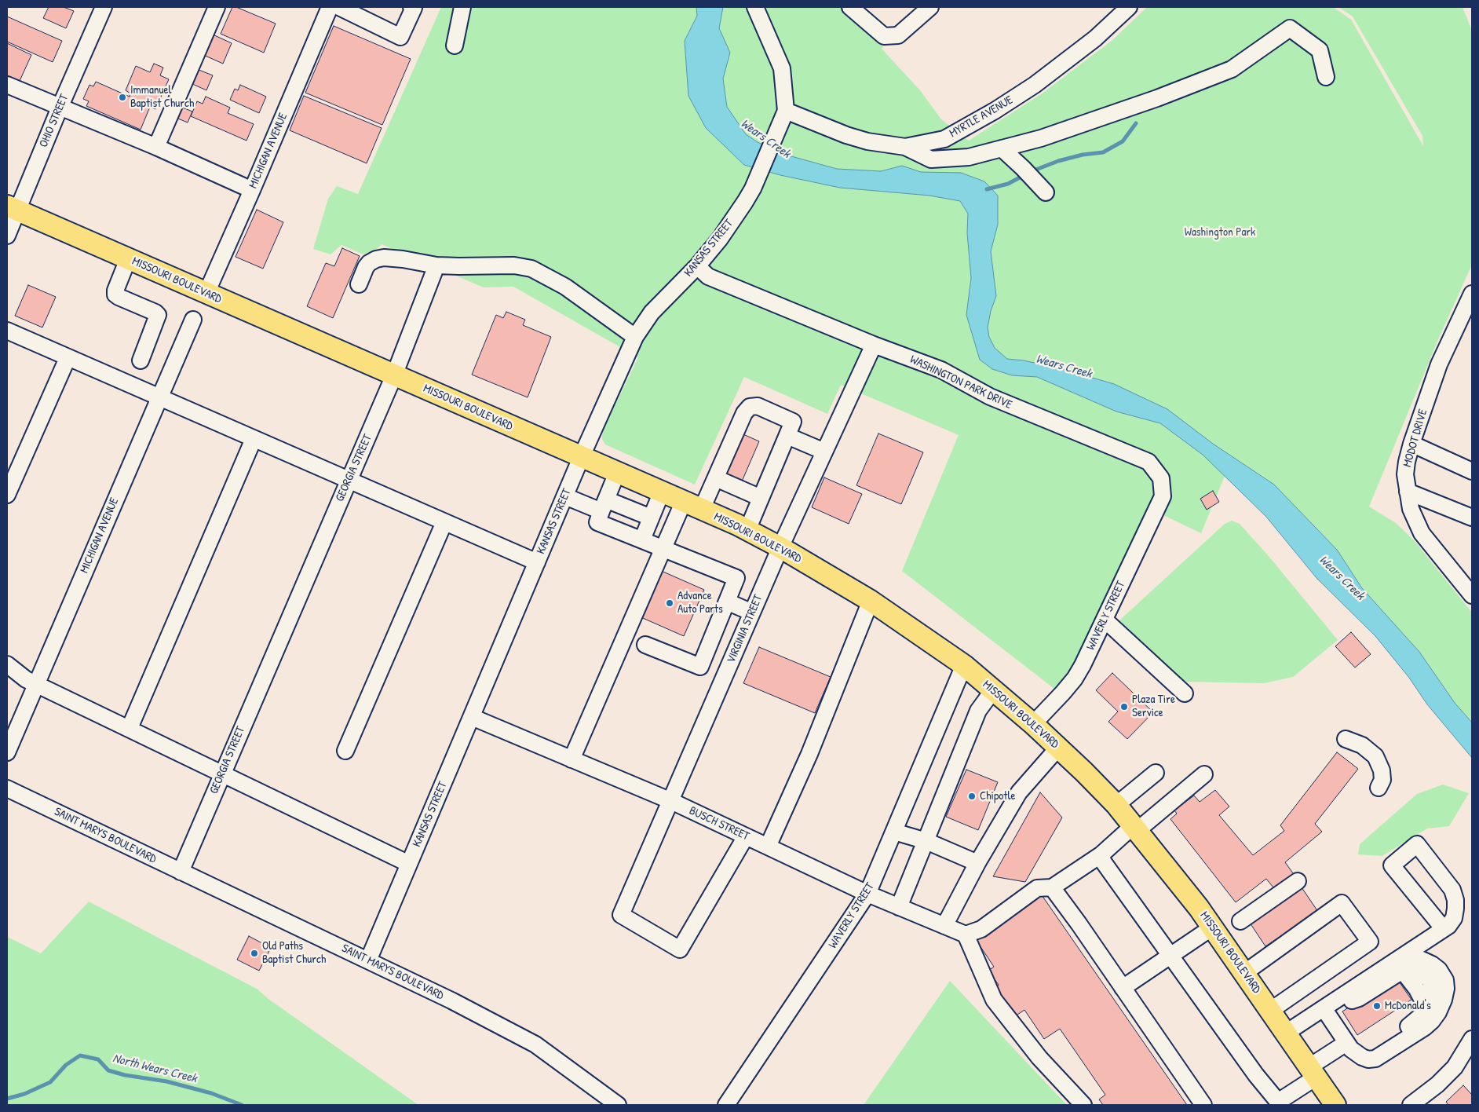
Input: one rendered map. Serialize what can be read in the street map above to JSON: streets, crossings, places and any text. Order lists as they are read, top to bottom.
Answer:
{
  "streets": {
    "main road": ["MISSOURI BOULEVARD"],
    "street": [
      "MYRTLE AVENUE",
      "OHIO STREET",
      "MICHIGAN AVENUE",
      "KANSAS STREET",
      "WASHINGTON PARK DRIVE",
      "MODOT DRIVE",
      "GEORGIA STREET",
      "WAVERLY STREET",
      "VIRGINIA STREET",
      "BUSCH STREET",
      "SAINT MARYS BOULEVARD"
    ]
  },
  "crossings": [
    ["MYRTLE AVENUE", "KANSAS STREET"],
    ["OHIO STREET", "MISSOURI BOULEVARD"],
    ["MICHIGAN AVENUE", "MISSOURI BOULEVARD"],
    ["KANSAS STREET", "MISSOURI BOULEVARD"],
    ["KANSAS STREET", "WASHINGTON PARK DRIVE"],
    ["KANSAS STREET", "BUSCH STREET"],
    ["KANSAS STREET", "SAINT MARYS BOULEVARD"],
    ["MISSOURI BOULEVARD", "GEORGIA STREET"],
    ["MISSOURI BOULEVARD", "WAVERLY STREET"],
    ["MISSOURI BOULEVARD", "VIRGINIA STREET"],
    ["WASHINGTON PARK DRIVE", "WAVERLY STREET"],
    ["WASHINGTON PARK DRIVE", "VIRGINIA STREET"],
    ["GEORGIA STREET", "SAINT MARYS BOULEVARD"],
    ["WAVERLY STREET", "BUSCH STREET"],
    ["VIRGINIA STREET", "BUSCH STREET"]
  ],
  "water": ["Wears Creek", "North Wears Creek"],
  "parks": ["Washington Park"],
  "places": [
    "Immanuel Baptist Church",
    "Advance Auto Parts",
    "Plaza Tire Service",
    "Chipotle",
    "Old Paths Baptist Church",
    "McDonald's"
  ]
}
